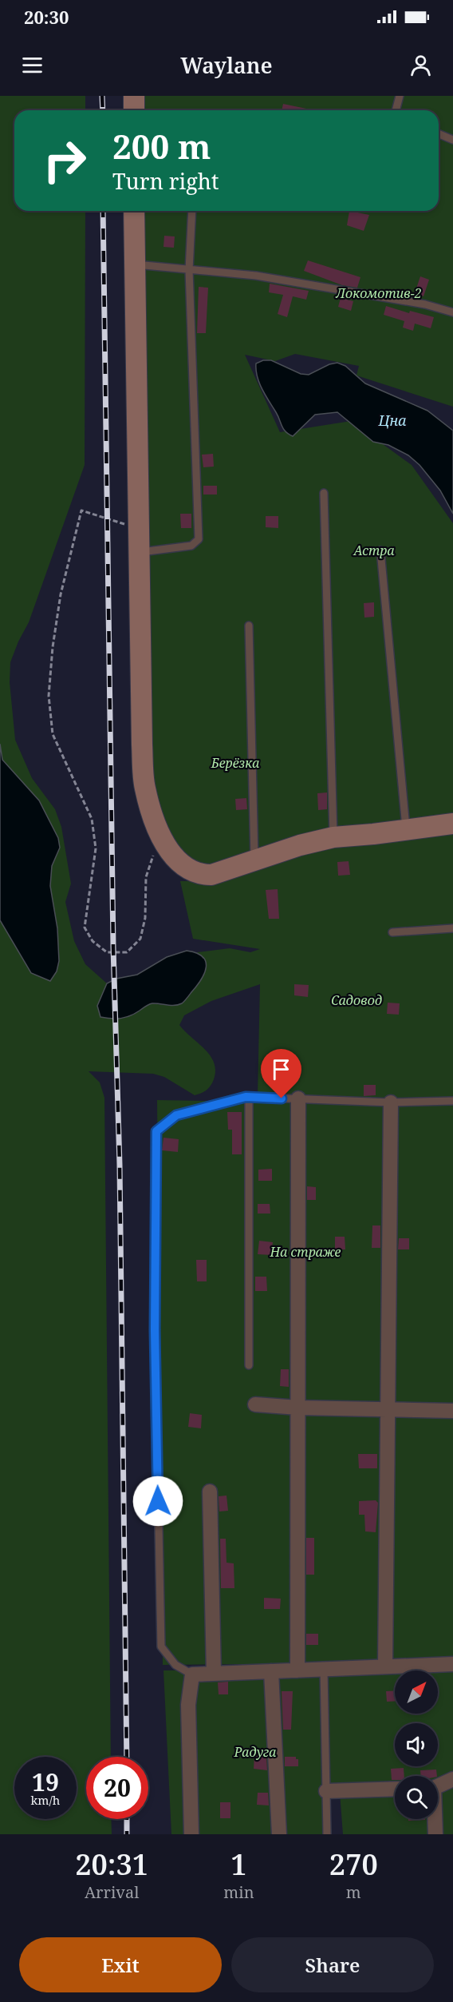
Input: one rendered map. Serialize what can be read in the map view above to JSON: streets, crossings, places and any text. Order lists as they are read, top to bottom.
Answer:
{
  "water": ["Цна"],
  "parks": [
    "Локомотив-2",
    "Астра",
    "Берёзка",
    "Садовод",
    "На страже",
    "Радуга"
  ],
  "north": "top right",
  "page": {
    "status": "20:30",
    "header": "Waylane",
    "turn": ["200 m", "Turn right"],
    "speed": "19 km/h",
    "limit": "20",
    "eta": [
      "20:31",
      "Arrival",
      "1",
      "min",
      "270",
      "m"
    ],
    "buttons": ["Exit", "Share"]
  }
}
